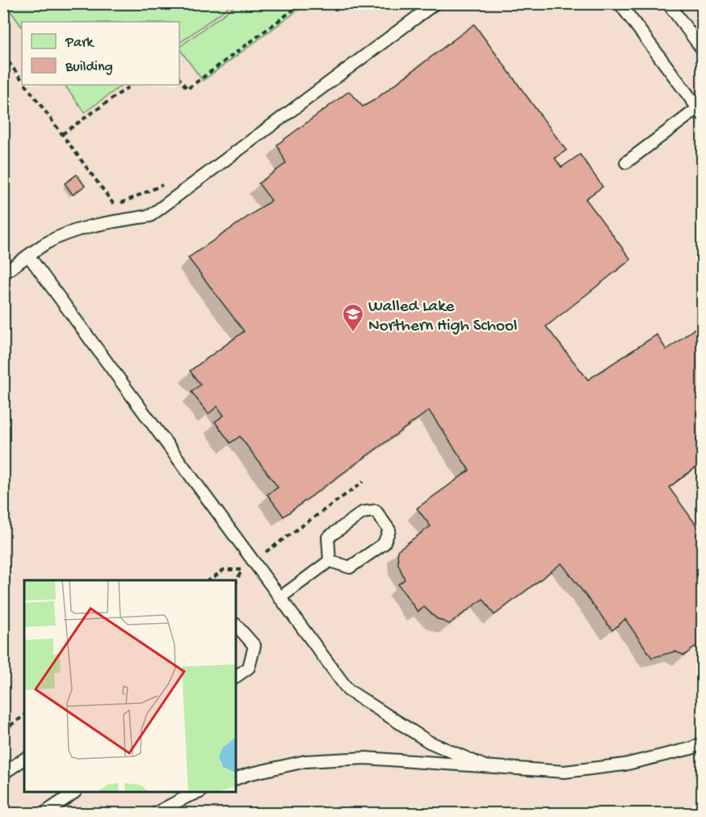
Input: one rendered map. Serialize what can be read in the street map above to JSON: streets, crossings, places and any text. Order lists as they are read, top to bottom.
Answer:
{
  "places": {
    "school or university": ["Walled Lake Northern High School"]
  },
  "legend": ["Park", "Building"]
}
